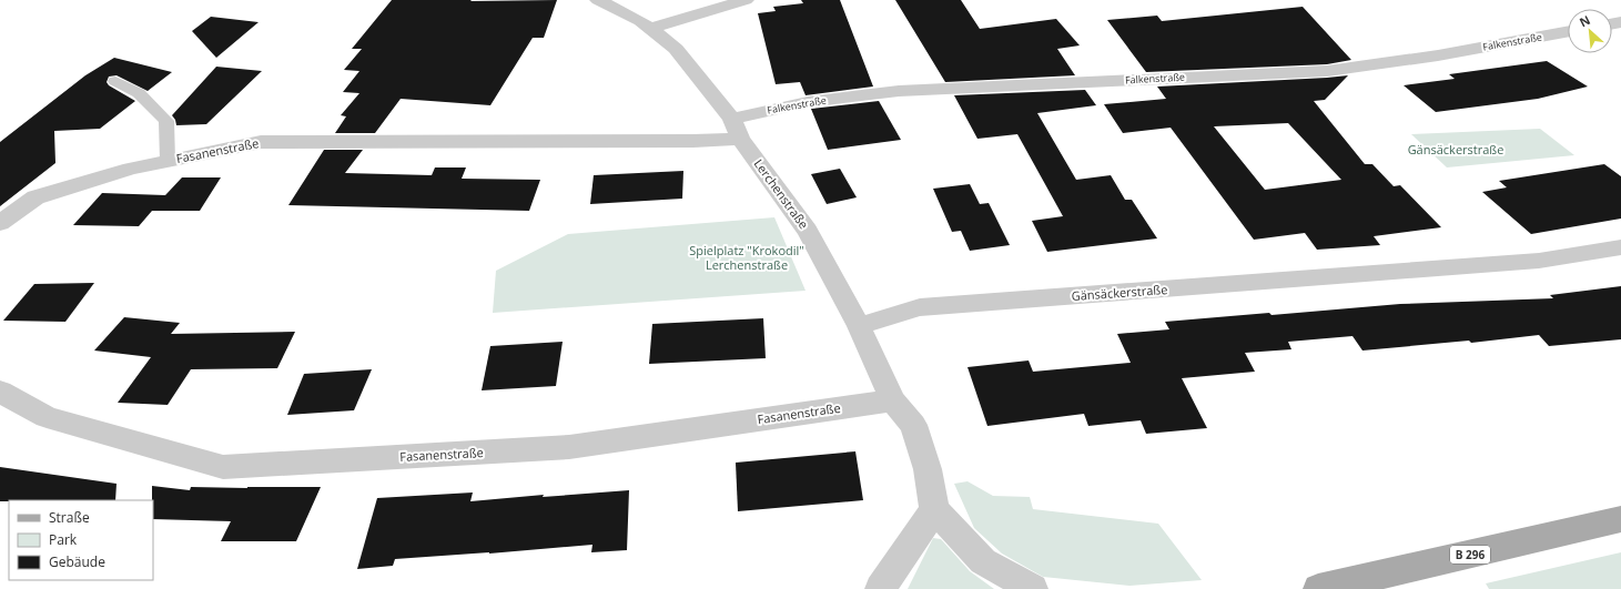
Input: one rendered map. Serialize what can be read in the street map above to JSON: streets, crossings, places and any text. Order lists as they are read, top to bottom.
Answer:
{
  "streets": {
    "main road": ["B 296"],
    "street": [
      "Falkenstraße",
      "Fasanenstraße",
      "Lerchenstraße",
      "Gänsäckerstraße"
    ]
  },
  "crossings": [
    ["Falkenstraße", "Lerchenstraße"],
    ["Fasanenstraße", "Lerchenstraße"],
    ["Lerchenstraße", "Gänsäckerstraße"]
  ],
  "parks": ["Gänsäckerstraße", "Spielplatz \"Krokodil\" Lerchenstraße"],
  "legend": ["Straße", "Park", "Gebäude"],
  "north": "top left"
}
